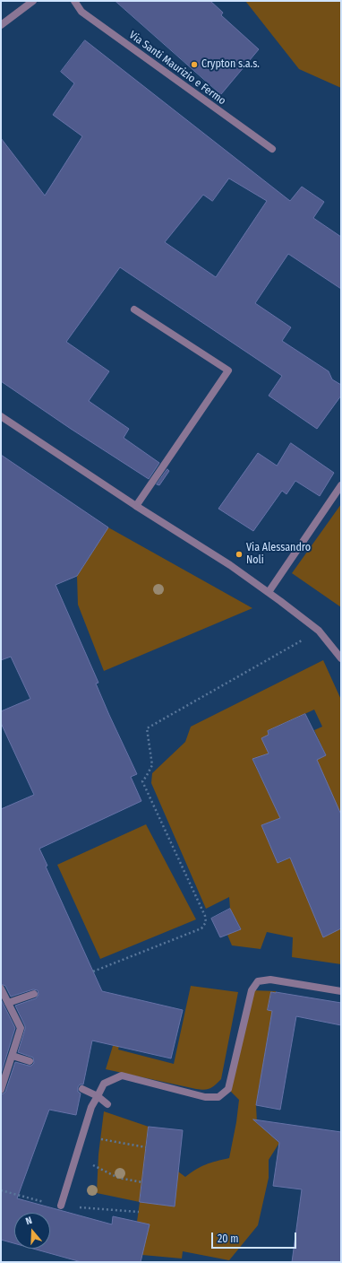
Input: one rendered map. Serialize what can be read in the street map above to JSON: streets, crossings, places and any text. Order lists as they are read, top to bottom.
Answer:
{
  "streets": {
    "street": ["Via Santi Maurizio e Fermo"]
  },
  "places": ["Crypton s.a.s.", "Via Alessandro Noli"],
  "scale_bar": "20 m",
  "north": "top"
}
